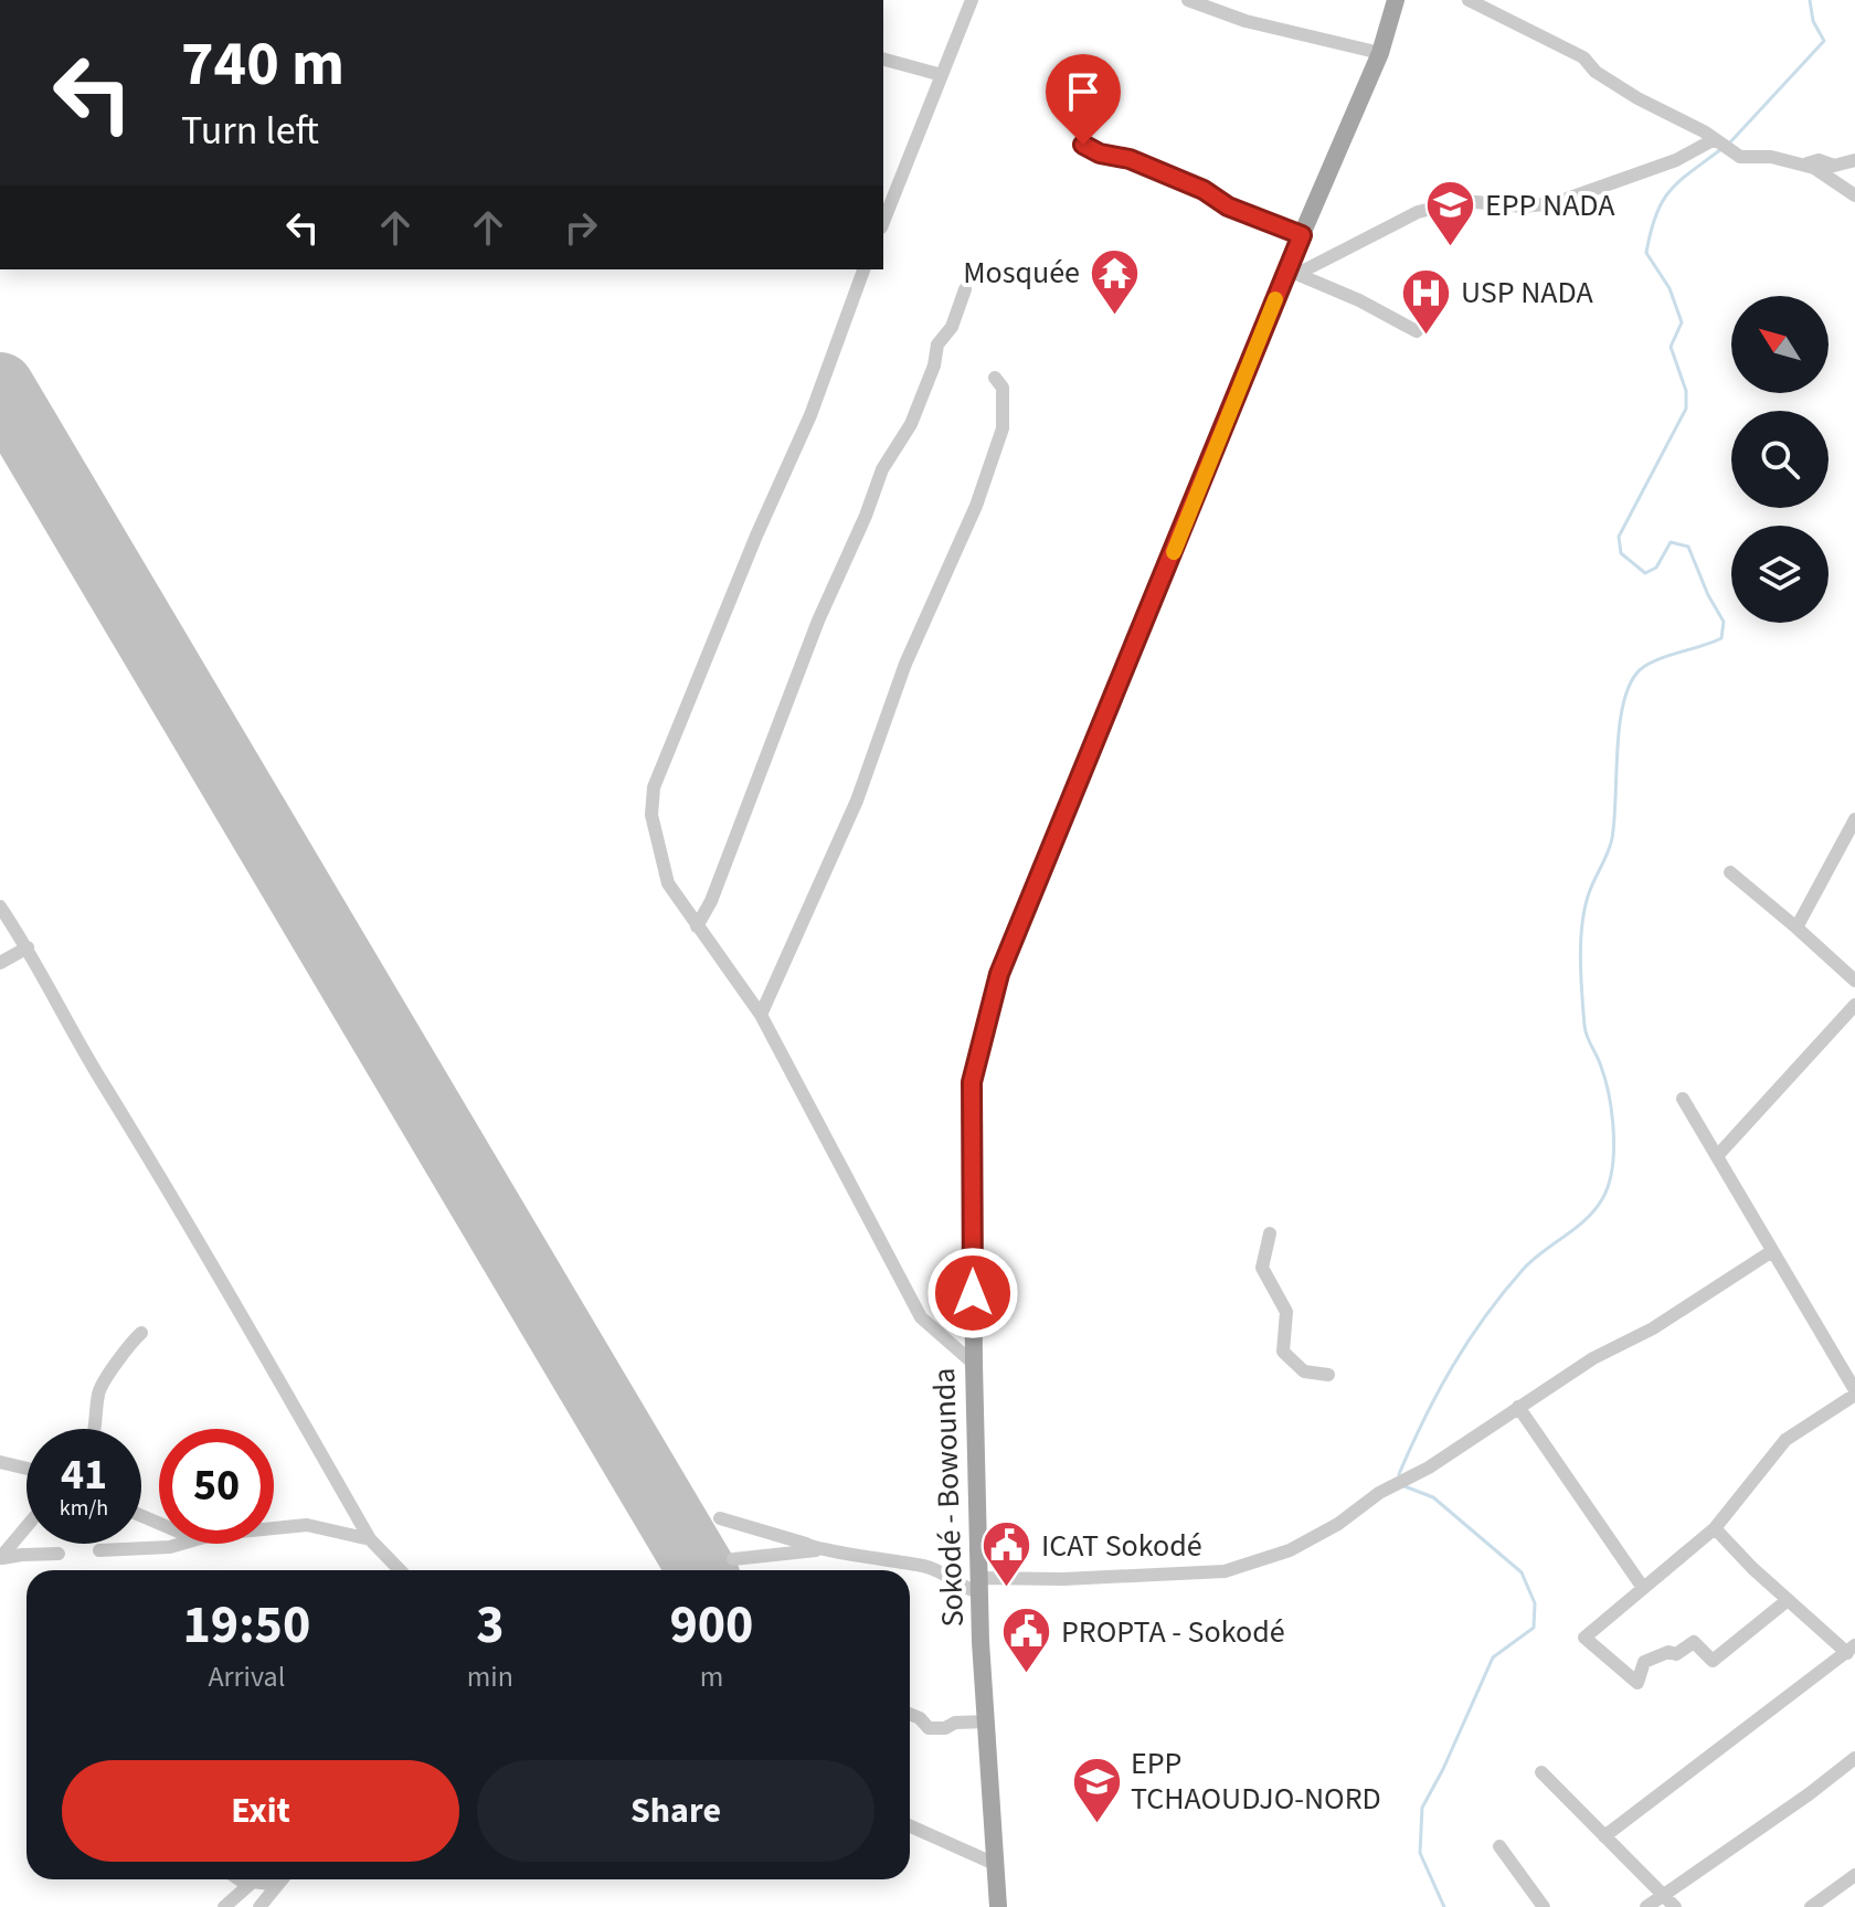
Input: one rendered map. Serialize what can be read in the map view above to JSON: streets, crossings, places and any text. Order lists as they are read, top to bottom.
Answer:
{
  "streets": {
    "main road": ["Sokodé - Bowounda"]
  },
  "places": {
    "school or university": ["EPP NADA", "EPP TCHAOUDJO-NORD"],
    "temple": ["Mosquée"],
    "hospital": ["USP NADA"],
    "public building": ["ICAT Sokodé", "PROPTA - Sokodé"]
  },
  "north": "top left",
  "page": {
    "turn": ["740 m", "Turn left"],
    "speed": "41 km/h",
    "limit": "50",
    "eta": [
      "19:50",
      "Arrival",
      "3",
      "min",
      "900",
      "m"
    ],
    "buttons": ["Exit", "Share"]
  }
}
